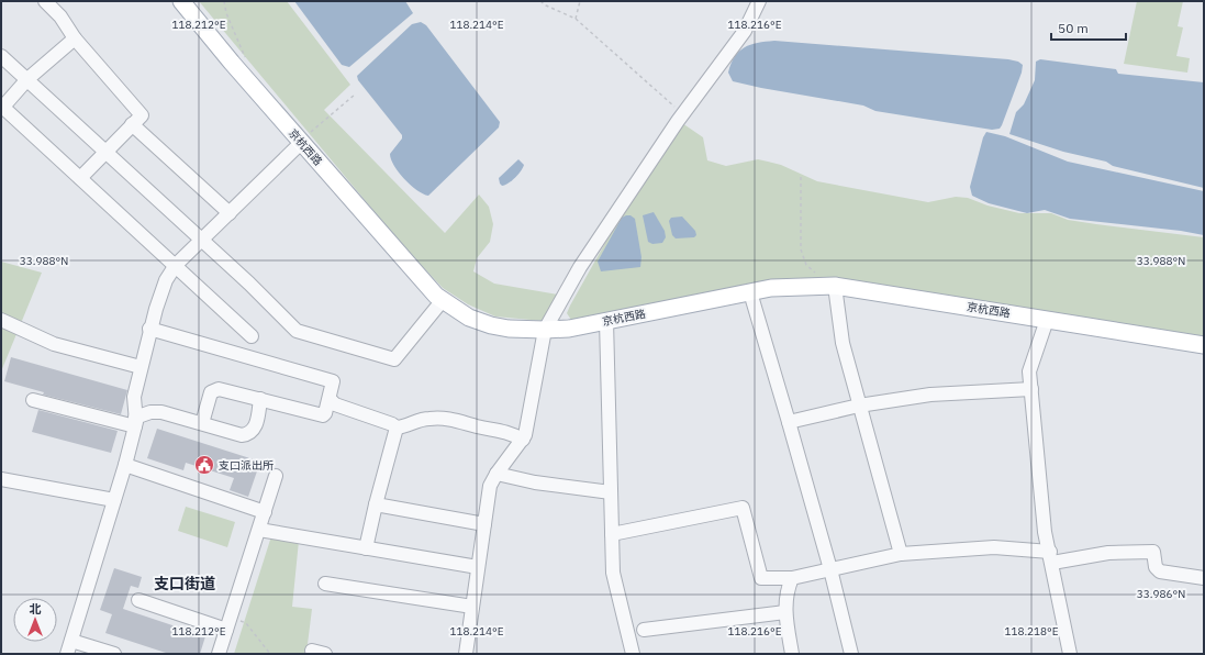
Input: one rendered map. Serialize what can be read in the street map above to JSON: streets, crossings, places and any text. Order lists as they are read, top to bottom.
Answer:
{
  "streets": {
    "main road": ["京杭西路"]
  },
  "districts": ["支口街道"],
  "places": {
    "public building": ["支口派出所"]
  },
  "scale_bar": "50 m",
  "north": "top",
  "coordinates": [
    "118.212°E",
    "118.214°E",
    "118.216°E",
    "33.988°N",
    "33.986°N",
    "118.218°E"
  ]
}
